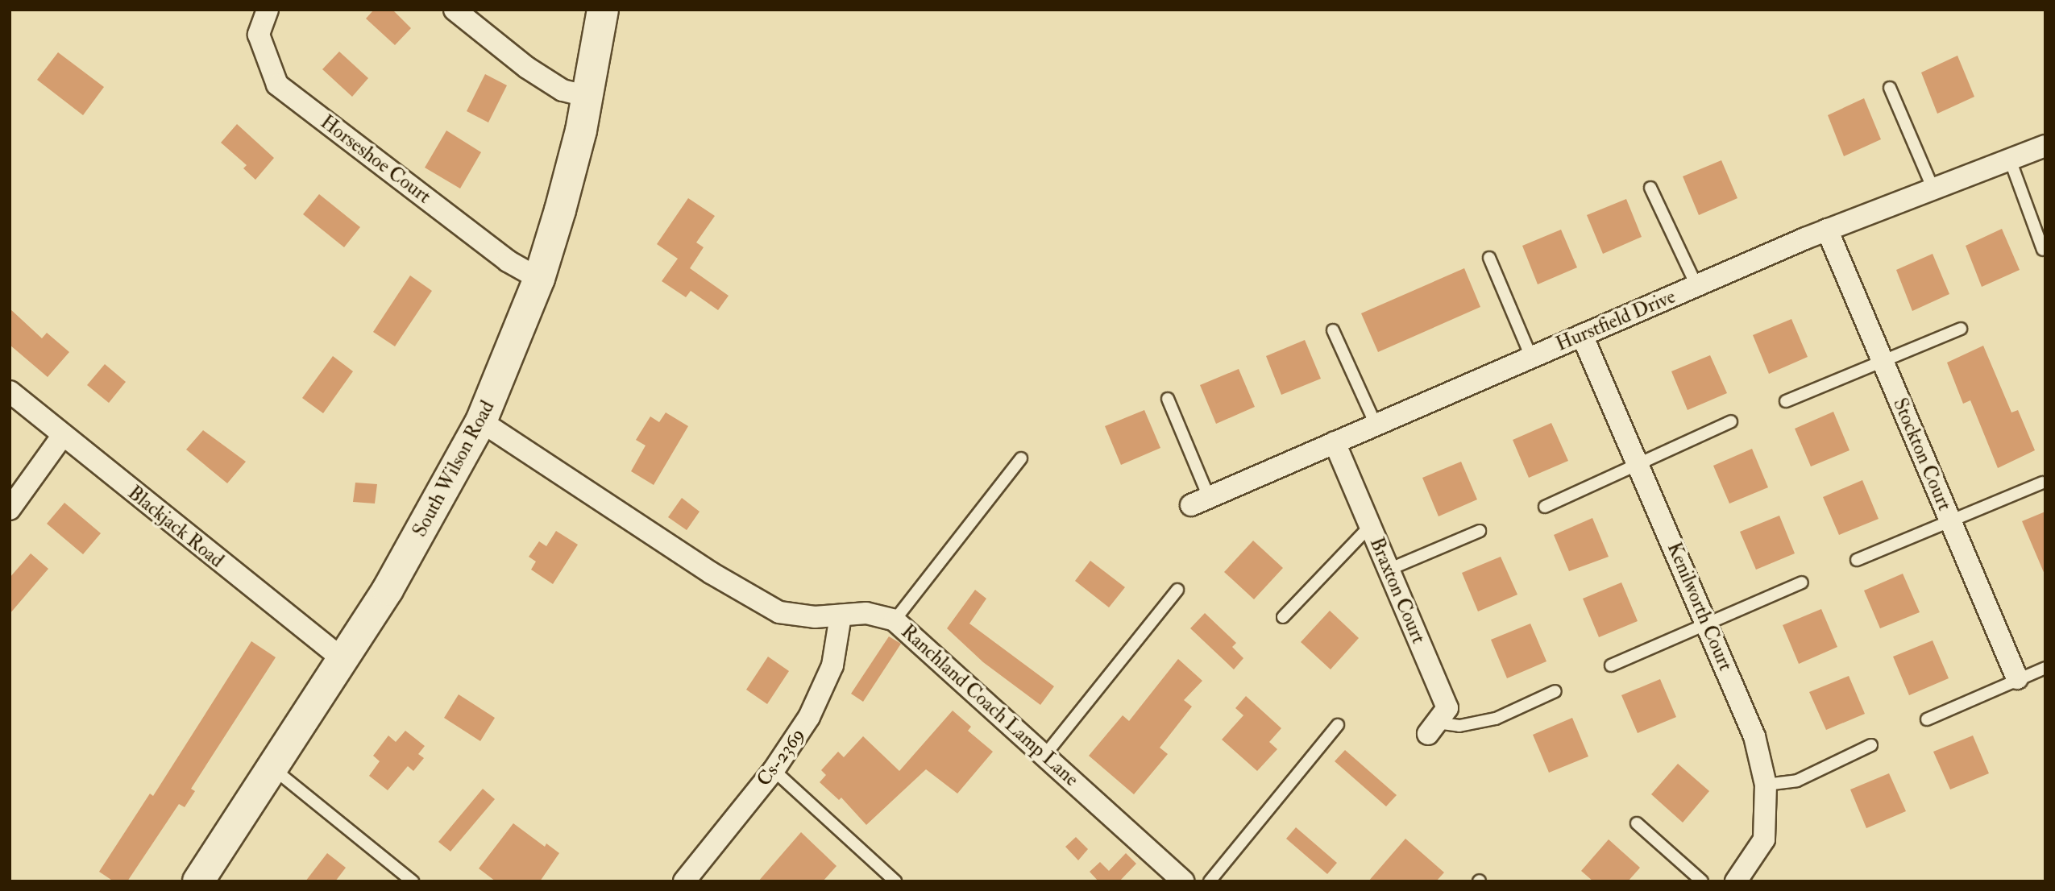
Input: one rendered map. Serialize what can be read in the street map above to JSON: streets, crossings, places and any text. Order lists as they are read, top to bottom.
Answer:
{
  "streets": {
    "main road": ["South Wilson Road"],
    "street": [
      "Horseshoe Court",
      "Hurstfield Drive",
      "Stockton Court",
      "Blackjack Road",
      "Braxton Court",
      "Kenilworth Court",
      "Ranchland Coach Lamp Lane",
      "Cs-2369"
    ]
  },
  "crossings": [
    ["Horseshoe Court", "South Wilson Road"],
    ["Hurstfield Drive", "Stockton Court"],
    ["Hurstfield Drive", "Braxton Court"],
    ["Hurstfield Drive", "Kenilworth Court"],
    ["South Wilson Road", "Blackjack Road"],
    ["South Wilson Road", "Ranchland Coach Lamp Lane"],
    ["Ranchland Coach Lamp Lane", "Cs-2369"]
  ]
}
